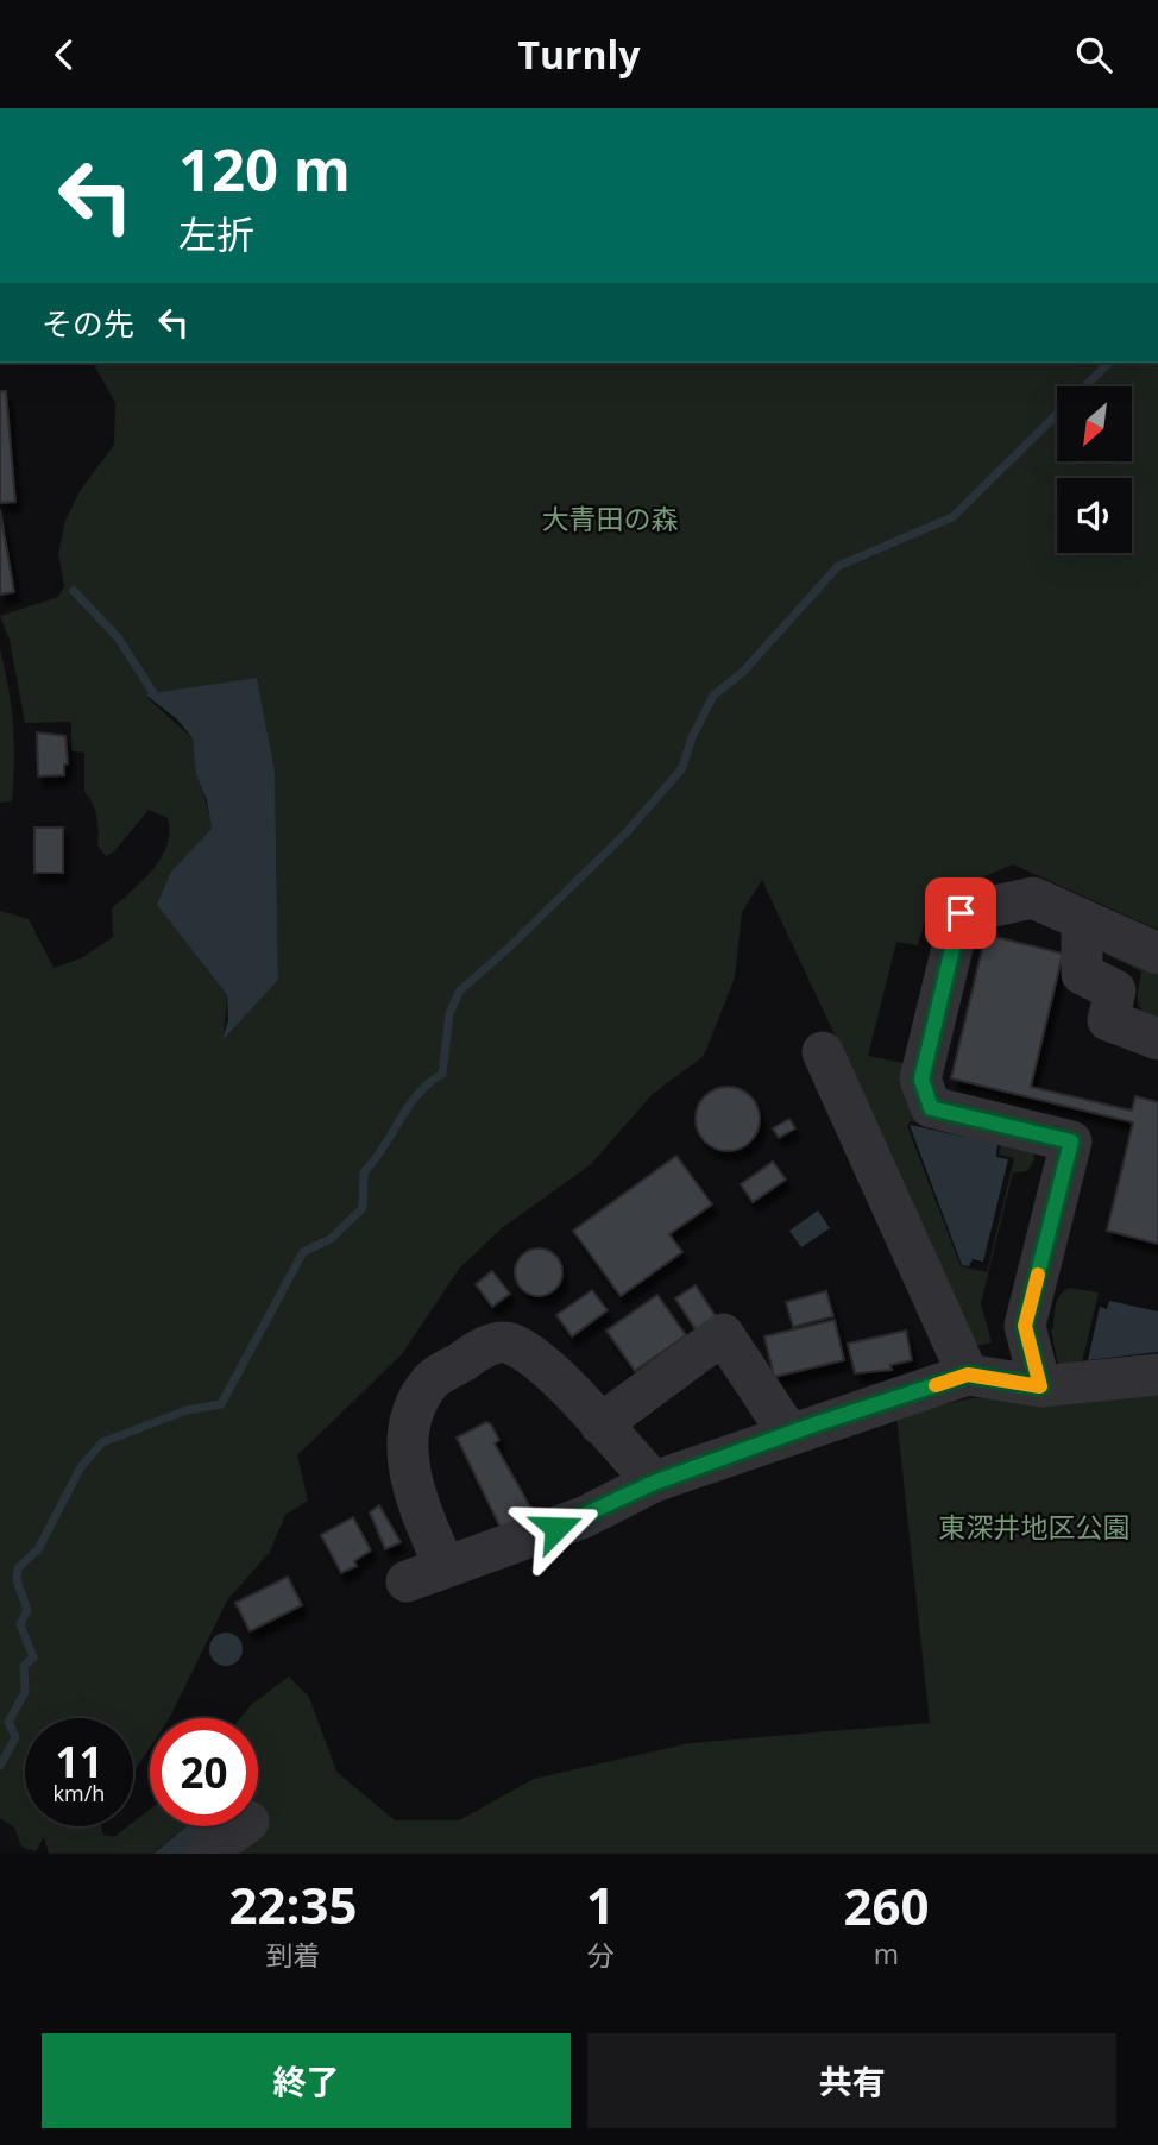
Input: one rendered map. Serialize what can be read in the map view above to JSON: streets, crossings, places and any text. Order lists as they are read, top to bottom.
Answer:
{
  "parks": ["大青田の森", "東深井地区公園"],
  "north": "bottom left",
  "page": {
    "header": "Turnly",
    "turn": ["120 m", "左折"],
    "then": "その先",
    "speed": "11 km/h",
    "limit": "20",
    "eta": [
      "22:35",
      "到着",
      "1",
      "分",
      "260",
      "m"
    ],
    "buttons": ["終了", "共有"]
  }
}
